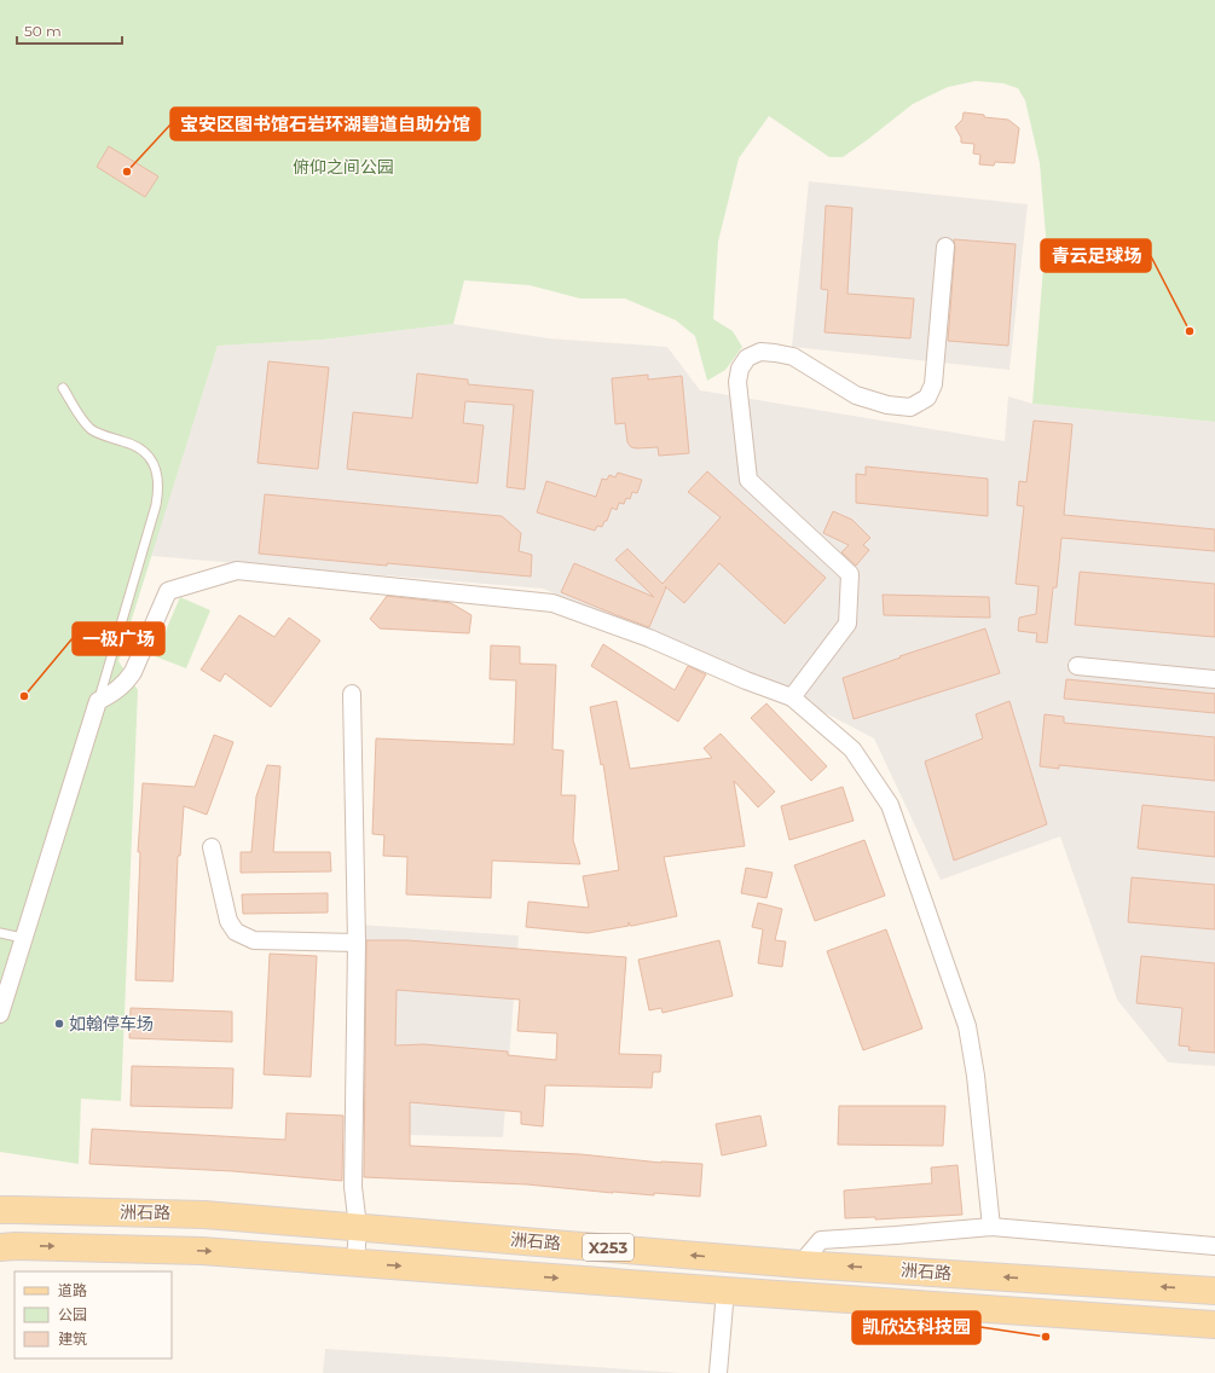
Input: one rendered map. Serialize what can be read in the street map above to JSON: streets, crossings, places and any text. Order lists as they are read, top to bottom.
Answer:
{
  "streets": {
    "main road": ["洲石路", "X253"]
  },
  "parks": ["俯仰之间公园"],
  "places": [
    "宝安区图书馆石岩环湖碧道自助分馆",
    "青云足球场",
    "一极广场",
    "如翰停车场",
    "凯欣达科技园"
  ],
  "legend": ["道路", "公园", "建筑"],
  "scale_bar": "50 m"
}
